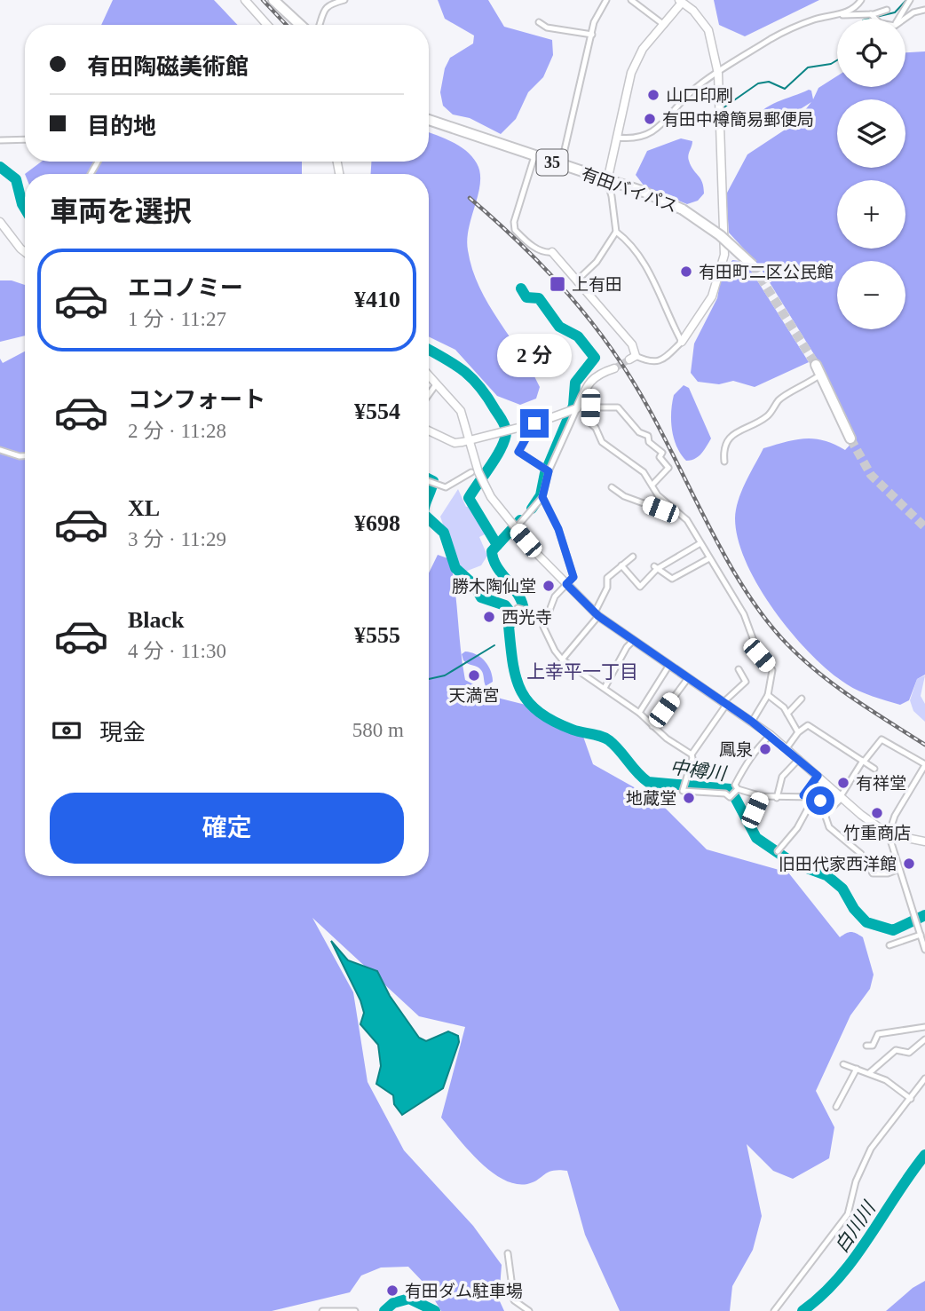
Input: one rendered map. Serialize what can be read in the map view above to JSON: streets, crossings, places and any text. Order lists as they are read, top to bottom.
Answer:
{
  "streets": {
    "highway": ["35", "有田バイパス"]
  },
  "districts": ["上幸平一丁目"],
  "water": ["中樽川", "白川川"],
  "places": {
    "other": [
      "山口印刷",
      "有田中樽簡易郵便局",
      "有田町二区公民館",
      "勝木陶仙堂",
      "西光寺",
      "天満宮",
      "鳳泉",
      "有祥堂",
      "地蔵堂",
      "竹重商店",
      "旧田代家西洋館",
      "有田ダム駐車場"
    ],
    "transit": ["上有田"]
  },
  "page": {
    "map_buttons": ["+", "−"],
    "banner": ["有田陶磁美術館", "目的地"],
    "heading": "車両を選択",
    "list": [
      {
        "name": "エコノミー",
        "note": "1 分 · 11:27",
        "value": "¥410"
      },
      {
        "name": "コンフォート",
        "note": "2 分 · 11:28",
        "value": "¥554"
      },
      {
        "name": "XL",
        "note": "3 分 · 11:29",
        "value": "¥698"
      },
      {
        "name": "Black",
        "note": "4 分 · 11:30",
        "value": "¥555"
      }
    ],
    "bubble": "2 分",
    "pay": ["現金", "580 m"],
    "buttons": "確定"
  }
}
